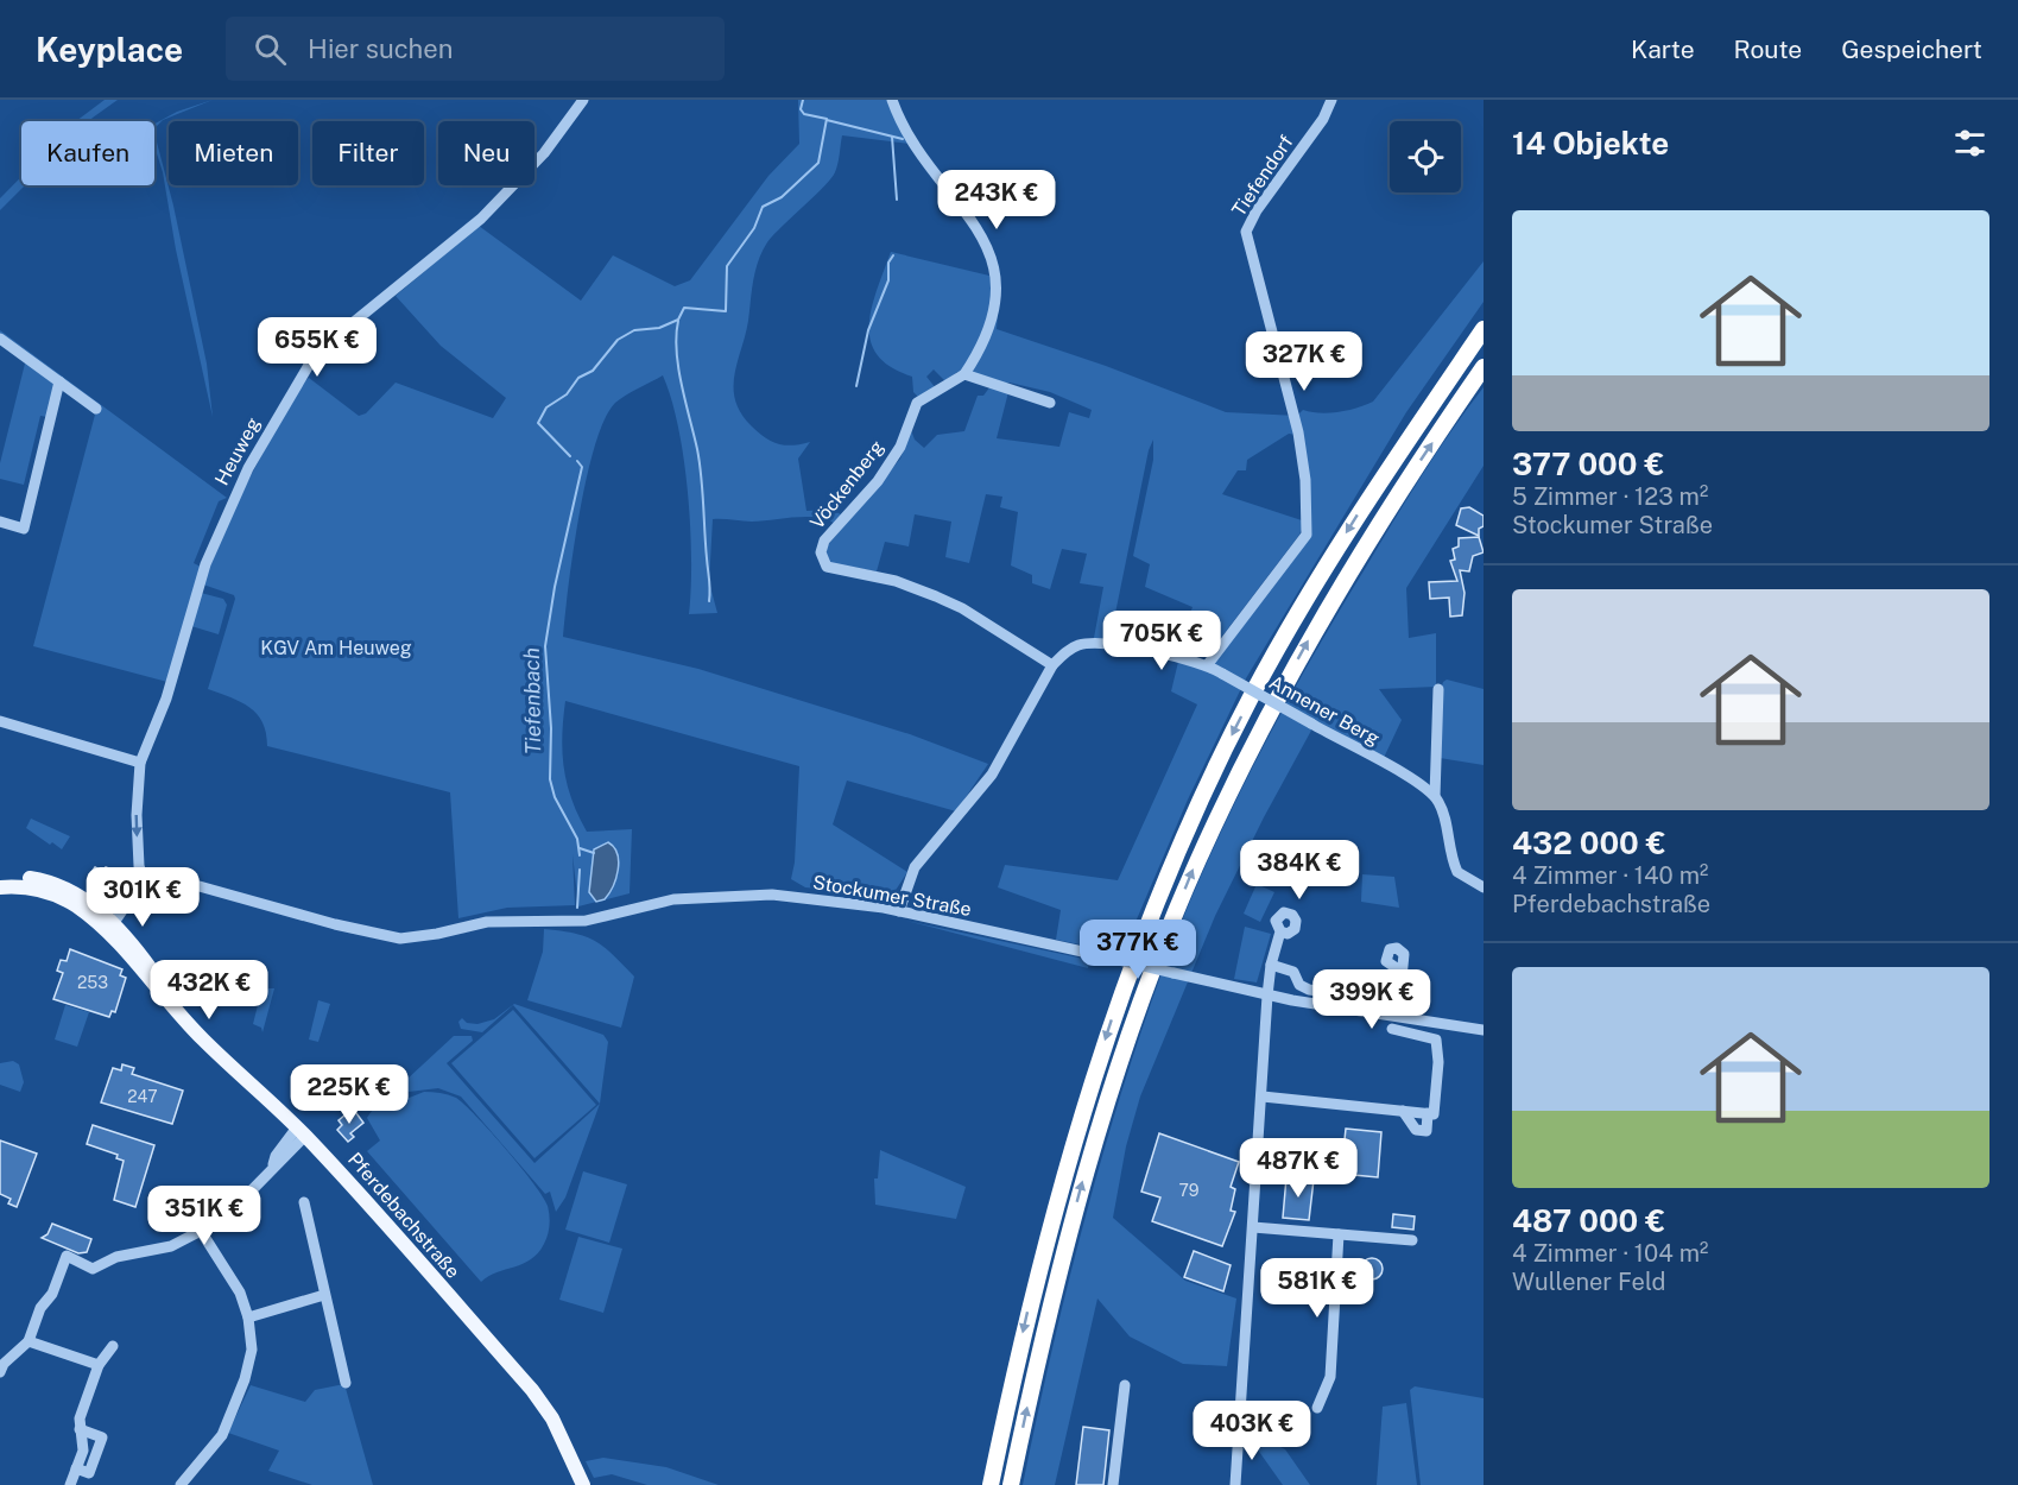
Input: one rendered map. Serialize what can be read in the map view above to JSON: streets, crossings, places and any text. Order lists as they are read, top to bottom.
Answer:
{
  "streets": {
    "main road": ["Pferdebachstraße"],
    "street": [
      "Tiefendorf",
      "Heuweg",
      "Vöckenberg",
      "Annener Berg",
      "Stockumer Straße"
    ]
  },
  "crossings": [
    ["Tiefendorf", "Annener Berg"],
    ["Heuweg", "Stockumer Straße"],
    ["Vöckenberg", "Annener Berg"]
  ],
  "water": ["Tiefenbach"],
  "parks": ["KGV Am Heuweg"],
  "house_numbers": ["253", "247", "79"],
  "page": {
    "header": "Keyplace",
    "search": "Hier suchen",
    "nav": ["Karte", "Route", "Gespeichert"],
    "heading": "14 Objekte",
    "chip": [
      "Kaufen",
      "Mieten",
      "Filter",
      "Neu"
    ],
    "price": [
      "243K €",
      "655K €",
      "327K €",
      "705K €",
      "384K €",
      "301K €",
      "377K €",
      "432K €",
      "399K €",
      "225K €",
      "487K €",
      "351K €",
      "581K €",
      "403K €"
    ],
    "list": [
      {
        "name": "377 000 €",
        "note": "5 Zimmer · 123 m² · Stockumer Straße"
      },
      {
        "name": "432 000 €",
        "note": "4 Zimmer · 140 m² · Pferdebachstraße"
      },
      {
        "name": "487 000 €",
        "note": "4 Zimmer · 104 m² · Wullener Feld"
      }
    ]
  }
}
